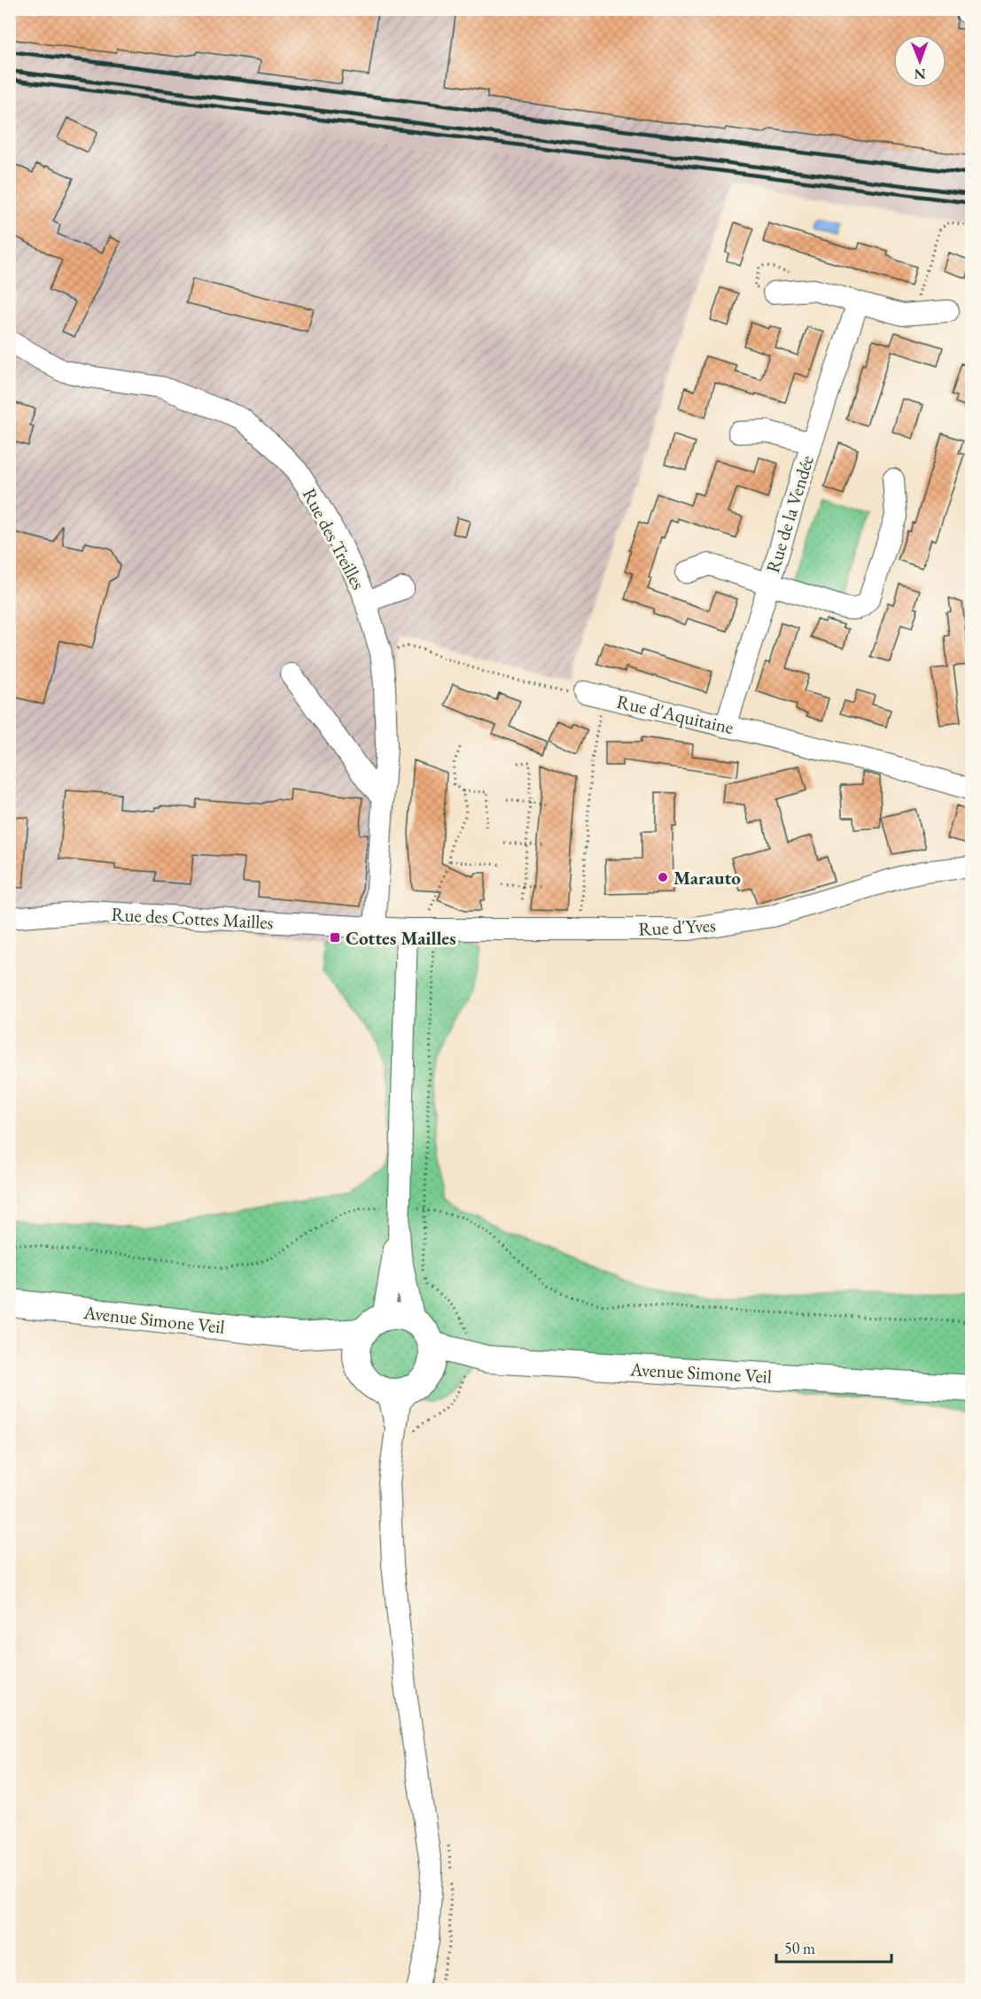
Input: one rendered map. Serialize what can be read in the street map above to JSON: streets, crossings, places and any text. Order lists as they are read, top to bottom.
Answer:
{
  "streets": {
    "main road": ["Avenue Simone Veil"],
    "street": [
      "Rue de la Vendée",
      "Rue des Treilles",
      "Rue d'Aquitaine",
      "Rue des Cottes Mailles",
      "Rue d'Yves"
    ]
  },
  "crossings": [
    ["Rue de la Vendée", "Rue d'Aquitaine"],
    ["Rue des Treilles", "Rue des Cottes Mailles"],
    ["Rue des Treilles", "Rue d'Yves"],
    ["Rue des Cottes Mailles", "Rue d'Yves"]
  ],
  "places": {
    "other": ["Marauto"],
    "transit": ["Cottes Mailles"]
  },
  "scale_bar": "50 m",
  "north": "bottom"
}
